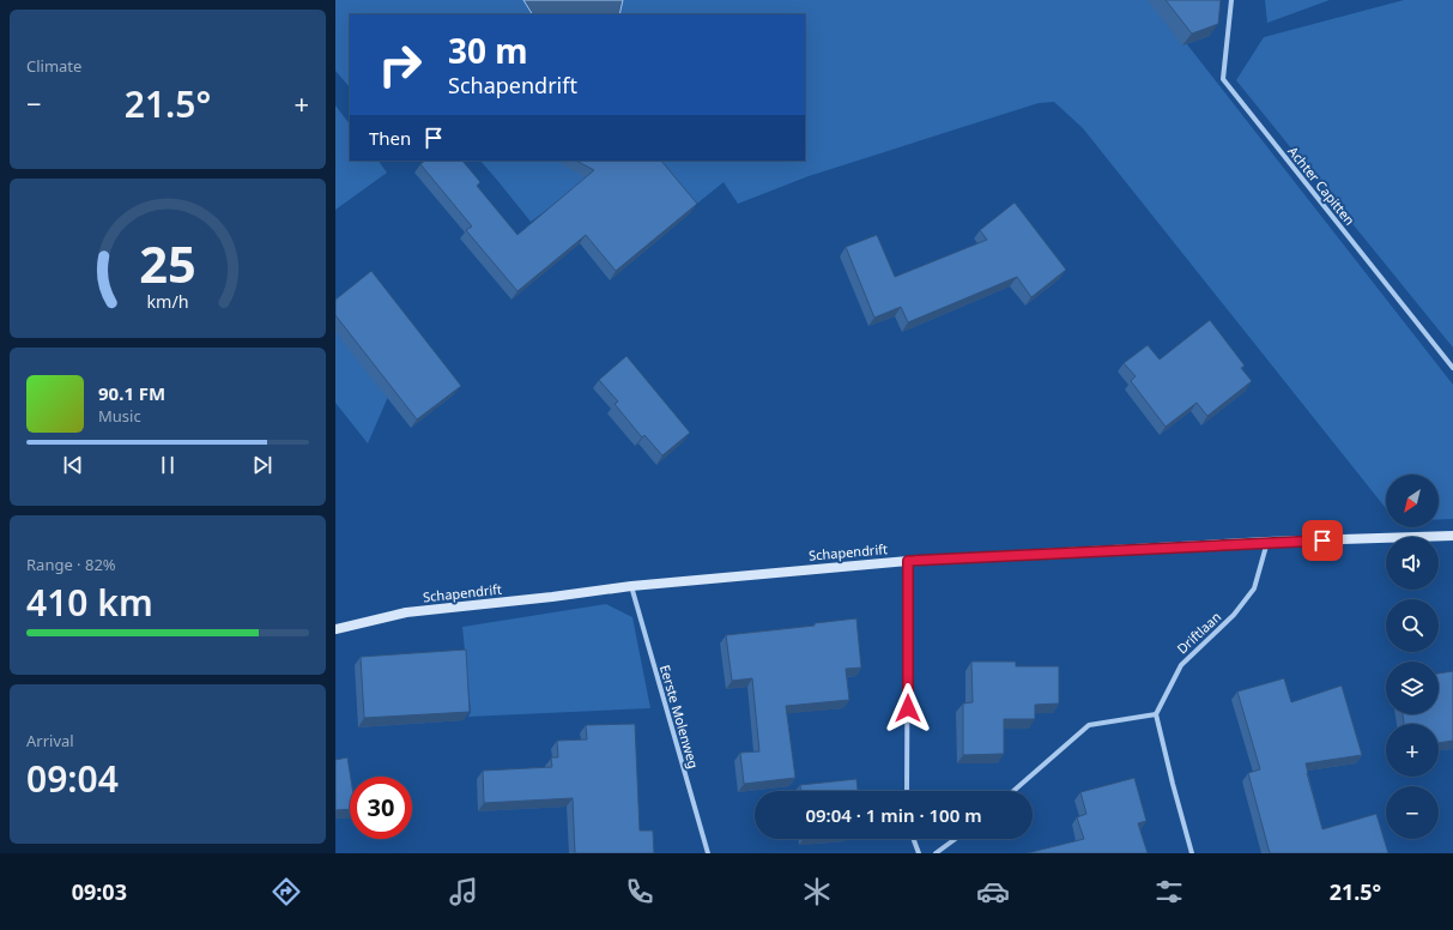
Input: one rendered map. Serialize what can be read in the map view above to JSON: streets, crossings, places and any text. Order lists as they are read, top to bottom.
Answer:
{
  "streets": {
    "street": [
      "Achter Capitten",
      "Schapendrift",
      "Driftlaan",
      "Eerste Molenweg"
    ]
  },
  "crossings": [
    ["Schapendrift", "Driftlaan"],
    ["Schapendrift", "Eerste Molenweg"]
  ],
  "north": "bottom left",
  "page": {
    "tile": [
      "Climate",
      ["Range · 82%", "410 km"],
      ["Arrival", "09:04"]
    ],
    "turn": ["30 m", "Schapendrift"],
    "heat": ["−", "21.5°", "+"],
    "then": "Then",
    "song": ["90.1 FM", "Music"],
    "map_buttons": ["+", "−"],
    "limit": "30",
    "trip": "09:04 · 1 min · 100 m",
    "tabs": ["09:03", "21.5°"],
    "gauge": ["25", "km/h"]
  }
}
